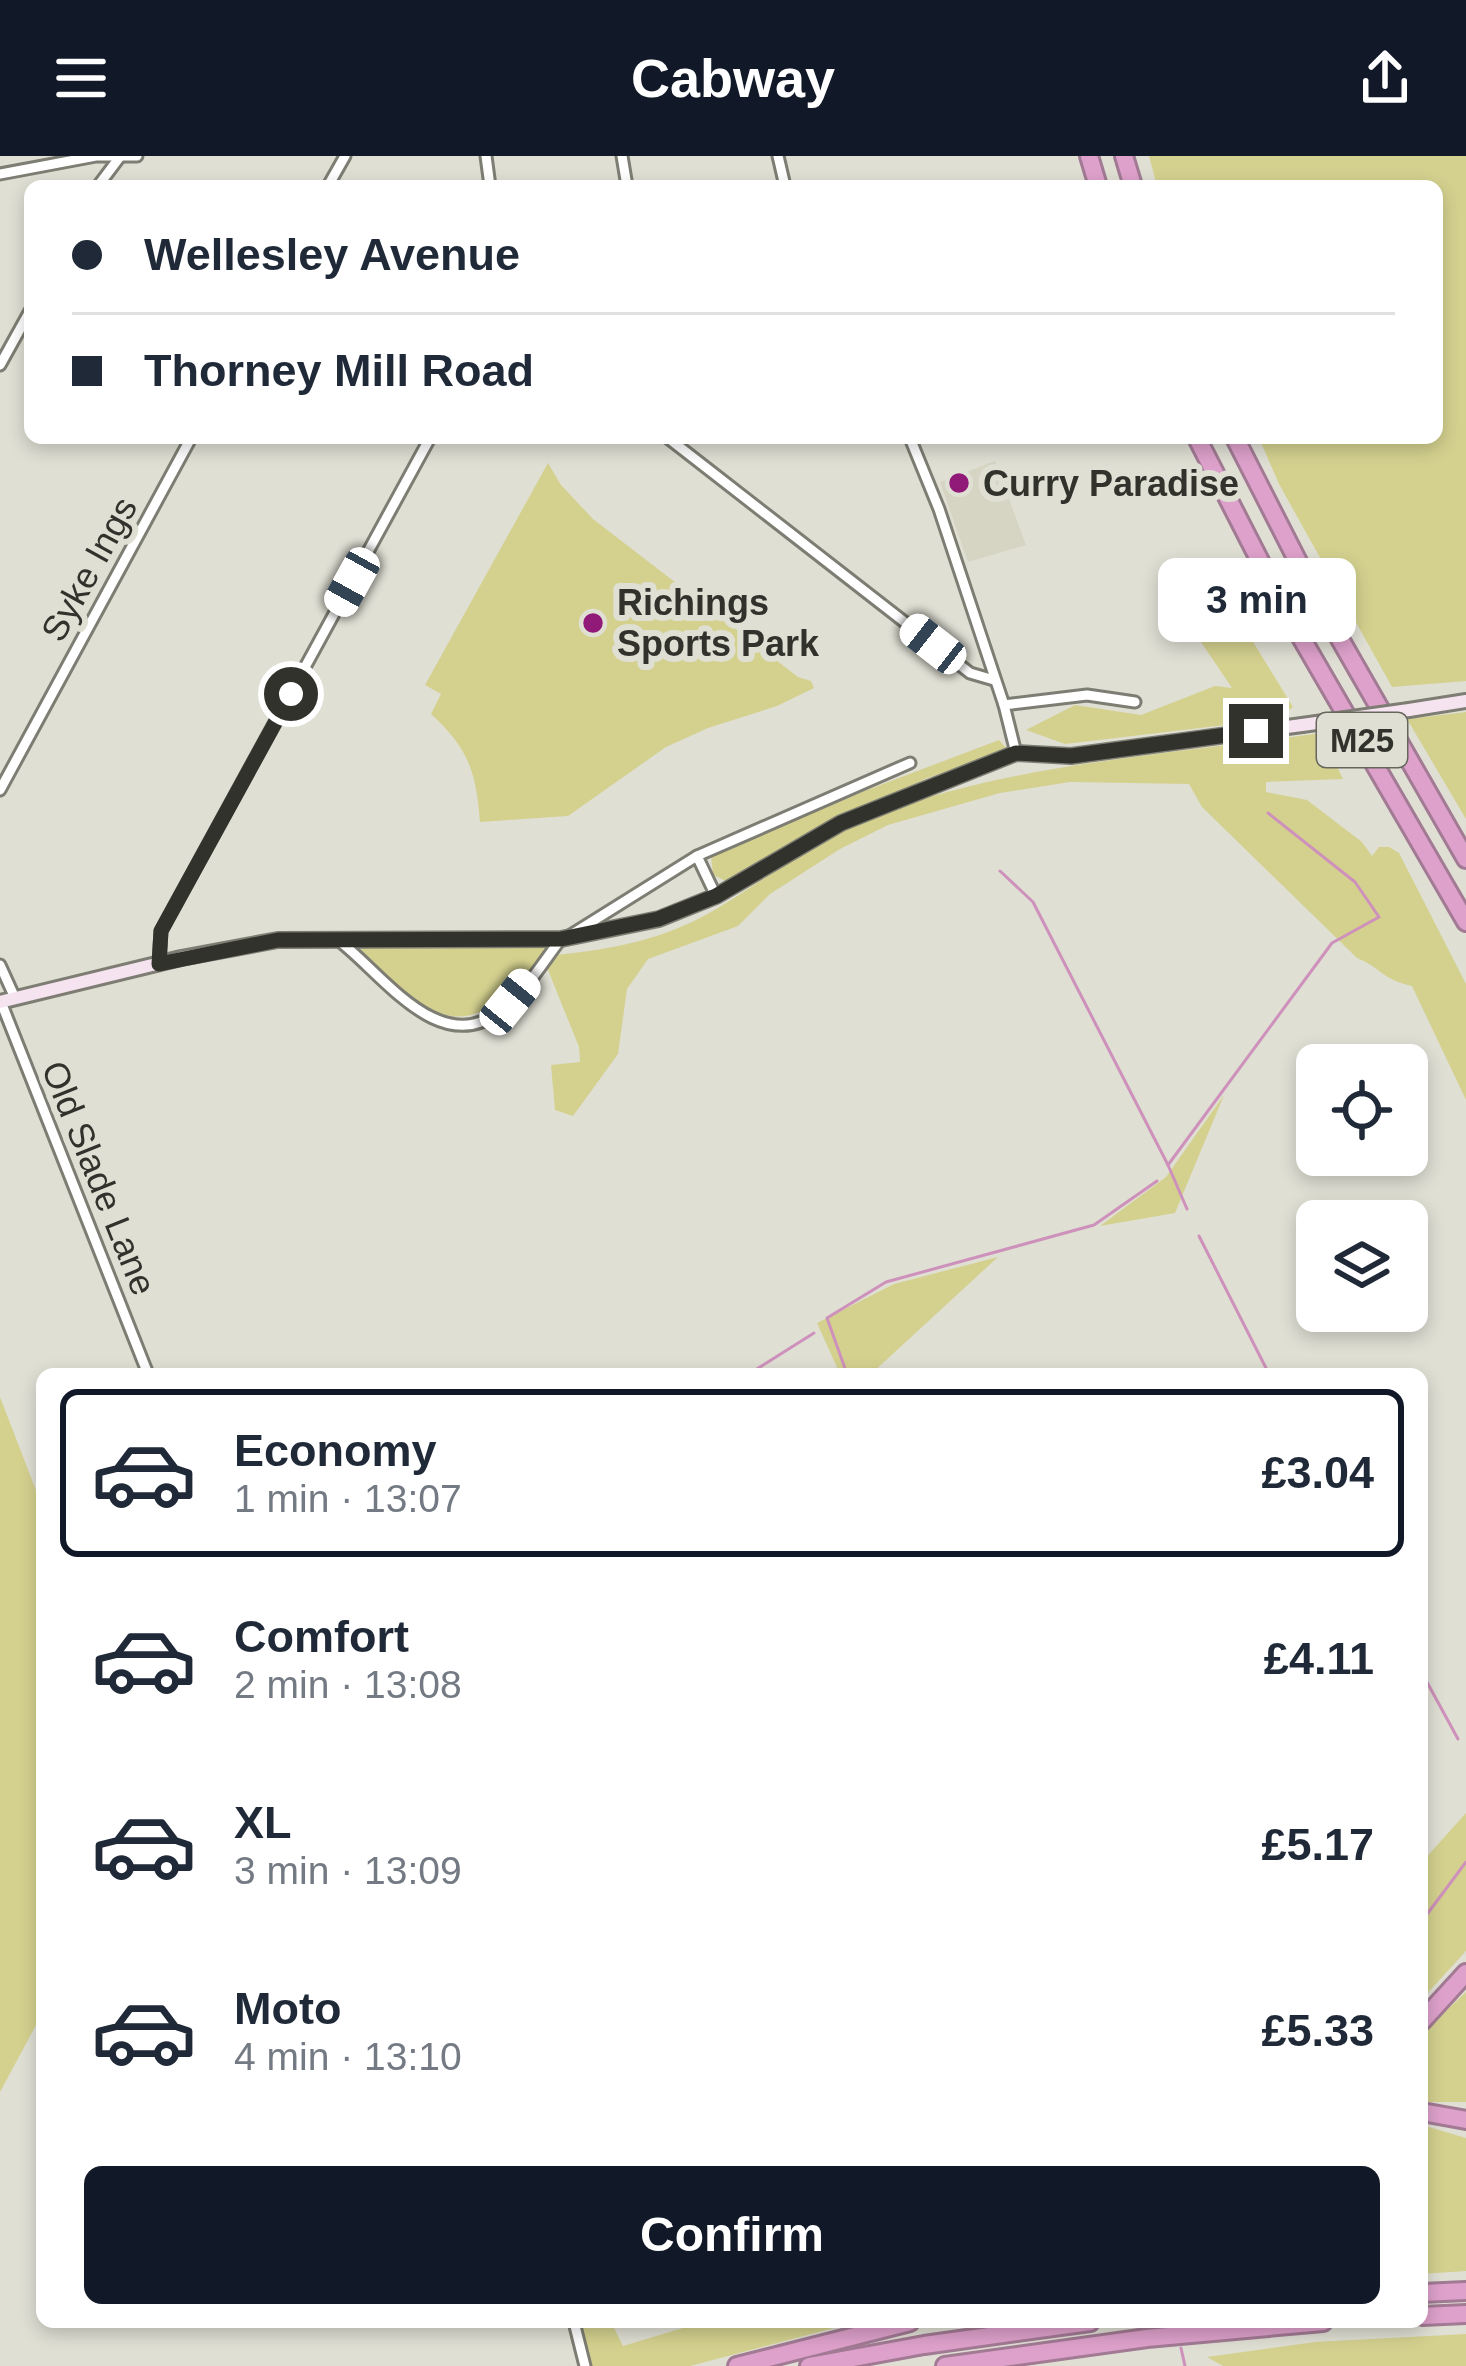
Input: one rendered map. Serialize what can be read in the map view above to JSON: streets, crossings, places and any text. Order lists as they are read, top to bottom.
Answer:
{
  "streets": {
    "highway": ["M25"],
    "street": ["Syke Ings", "Old Slade Lane"]
  },
  "places": ["Curry Paradise", "Richings Sports Park"],
  "page": {
    "header": "Cabway",
    "banner": ["Wellesley Avenue", "Thorney Mill Road"],
    "bubble": "3 min",
    "list": [
      {
        "name": "Economy",
        "note": "1 min · 13:07",
        "value": "£3.04"
      },
      {
        "name": "Comfort",
        "note": "2 min · 13:08",
        "value": "£4.11"
      },
      {
        "name": "XL",
        "note": "3 min · 13:09",
        "value": "£5.17"
      },
      {
        "name": "Moto",
        "note": "4 min · 13:10",
        "value": "£5.33"
      }
    ],
    "buttons": "Confirm"
  }
}
